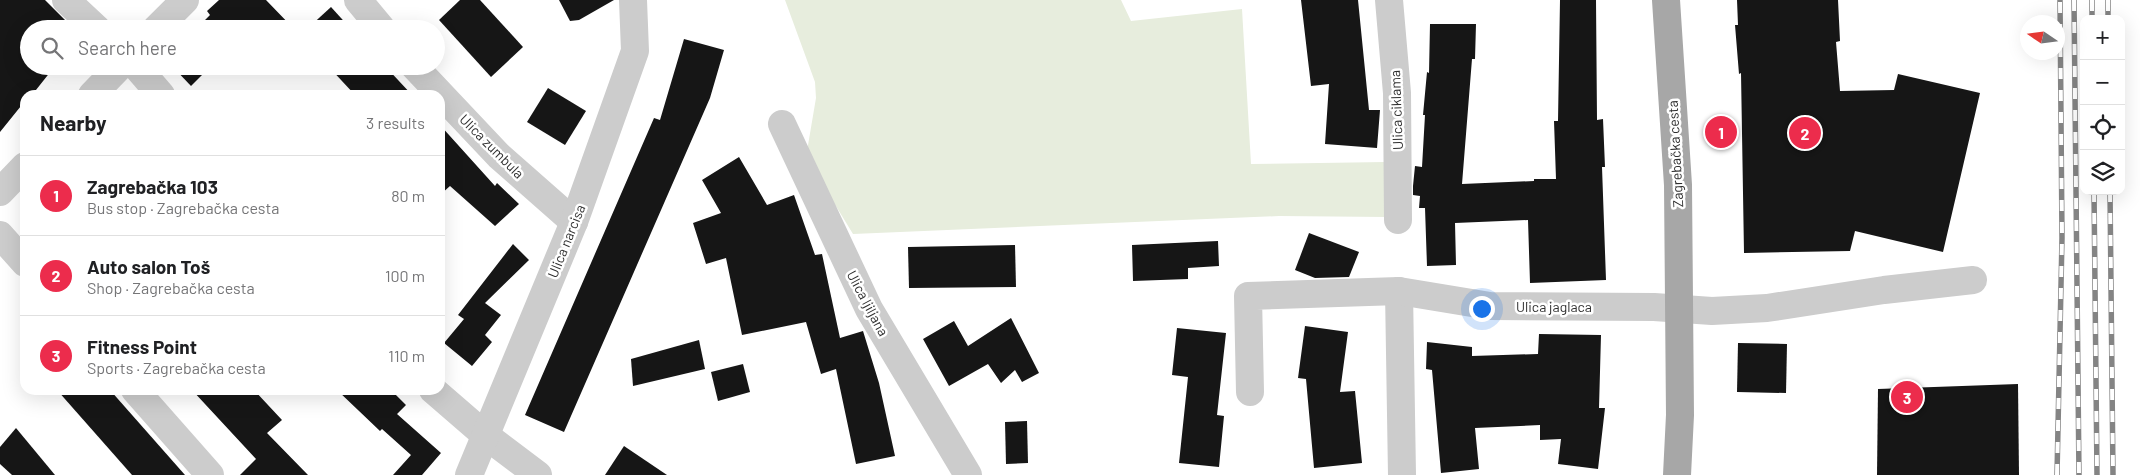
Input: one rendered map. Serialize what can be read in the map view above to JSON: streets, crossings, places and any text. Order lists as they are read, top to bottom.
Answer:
{
  "streets": {
    "main road": ["Zagrebačka cesta"],
    "street": [
      "Ulica ciklama",
      "Ulica zumbula",
      "Ulica narcisa",
      "Ulica ljiljana",
      "Ulica jaglaca"
    ]
  },
  "crossings": [
    ["Ulica zumbula", "Ulica narcisa"],
    ["Zagrebačka cesta", "Ulica jaglaca"]
  ],
  "north": "left",
  "page": {
    "map_buttons": ["+", "−"],
    "search": "Search here",
    "heading": ["Nearby", "3 results"],
    "pins": ["1", "2", "3"],
    "list": [
      {
        "mark": "1",
        "name": "Zagrebačka 103",
        "note": "Bus stop · Zagrebačka cesta",
        "value": "80 m"
      },
      {
        "mark": "2",
        "name": "Auto salon Toš",
        "note": "Shop · Zagrebačka cesta",
        "value": "100 m"
      },
      {
        "mark": "3",
        "name": "Fitness Point",
        "note": "Sports · Zagrebačka cesta",
        "value": "110 m"
      }
    ]
  }
}
